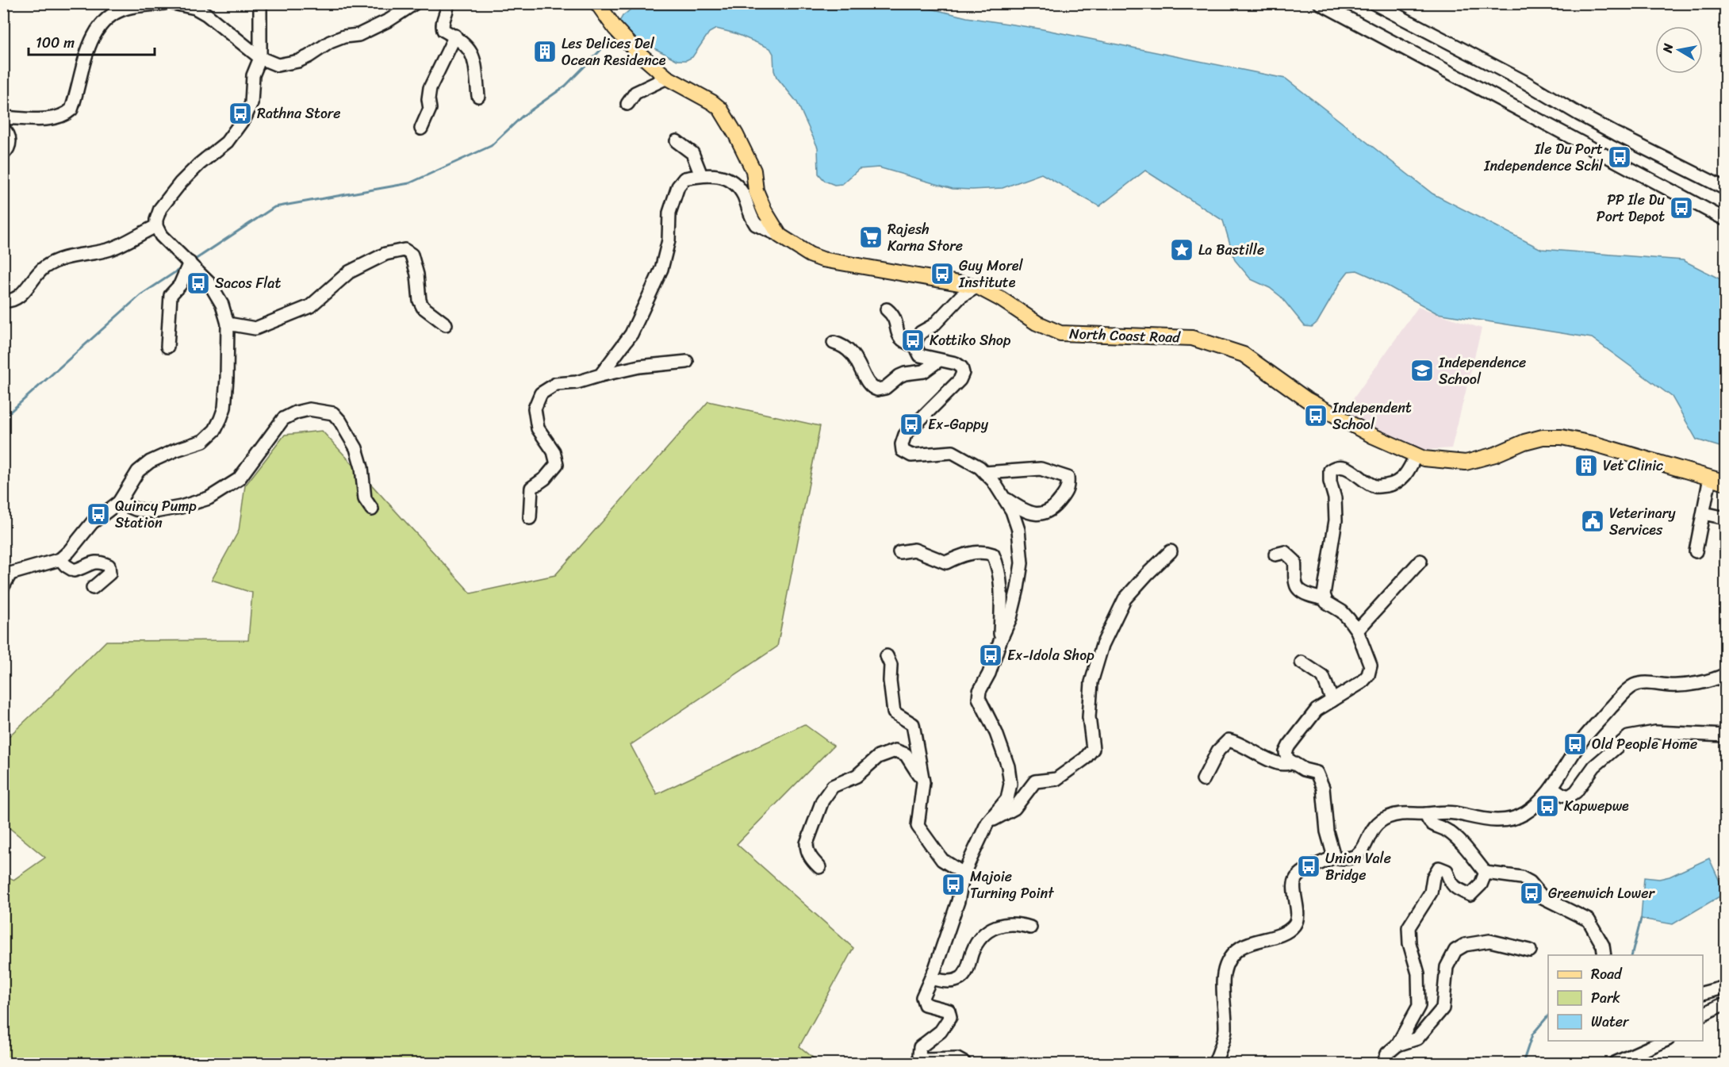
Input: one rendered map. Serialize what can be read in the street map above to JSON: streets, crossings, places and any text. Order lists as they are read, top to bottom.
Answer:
{
  "streets": {
    "main road": ["North Coast Road"]
  },
  "places": {
    "building": ["Les Delices Del Ocean Residence", "Vet Clinic"],
    "bus stop": [
      "Rathna Store",
      "Ile Du Port Independence Schl",
      "PP Ile Du Port Depot",
      "Guy Morel Institute",
      "Sacos Flat",
      "Kottiko Shop",
      "Independent School",
      "Ex-Gappy",
      "Quincy Pump Station",
      "Ex-Idola Shop",
      "Old People Home",
      "Kapwepwe",
      "Union Vale Bridge",
      "Majoie Turning Point",
      "Greenwich Lower"
    ],
    "supermarket": ["Rajesh Karna Store"],
    "place": ["La Bastille"],
    "school or university": ["Independence School"],
    "public building": ["Veterinary Services"]
  },
  "legend": ["Road", "Park", "Water"],
  "scale_bar": "100 m",
  "north": "left"
}
